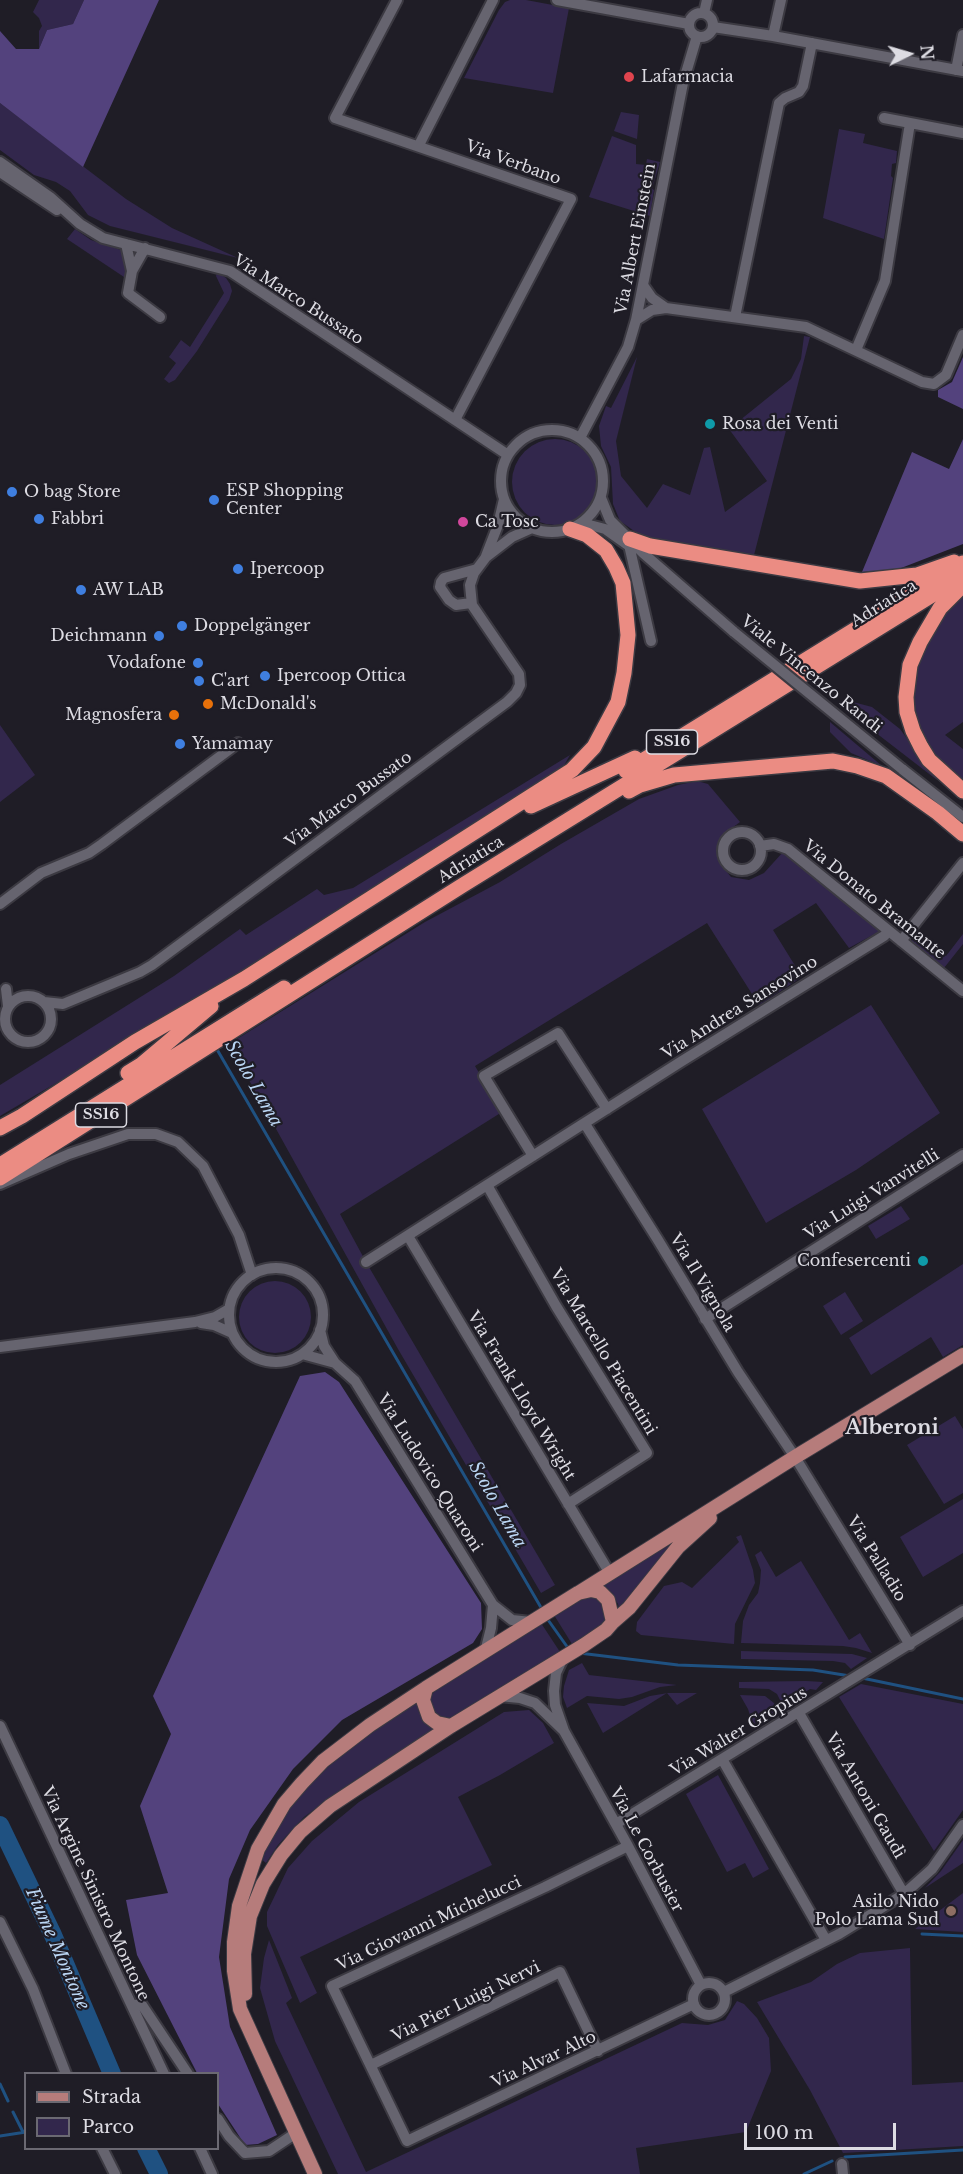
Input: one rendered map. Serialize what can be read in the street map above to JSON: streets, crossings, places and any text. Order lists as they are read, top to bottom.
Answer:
{
  "streets": {
    "highway": ["Adriatica", "SS16"],
    "street": [
      "Via Verbano",
      "Via Albert Einstein",
      "Via Marco Bussato",
      "Viale Vincenzo Randi",
      "Via Donato Bramante",
      "Via Andrea Sansovino",
      "Via Luigi Vanvitelli",
      "Via Il Vignola",
      "Via Marcello Piacentini",
      "Via Frank Lloyd Wright",
      "Via Ludovico Quaroni",
      "Via Palladio",
      "Via Walter Gropius",
      "Via Antoni Gaudì",
      "Via Le Corbusier",
      "Via Argine Sinistro Montone",
      "Via Giovanni Michelucci",
      "Via Pier Luigi Nervi",
      "Via Alvar Alto"
    ]
  },
  "crossings": [
    ["Via Verbano", "Via Marco Bussato"],
    ["Via Albert Einstein", "Via Marco Bussato"],
    ["Via Albert Einstein", "Viale Vincenzo Randi"],
    ["Via Marco Bussato", "Viale Vincenzo Randi"],
    ["Adriatica", "SS16"],
    ["Viale Vincenzo Randi", "SS16"],
    ["SS16", "Via Ludovico Quaroni"],
    ["Via Donato Bramante", "Via Andrea Sansovino"],
    ["Via Andrea Sansovino", "Via Il Vignola"],
    ["Via Andrea Sansovino", "Via Marcello Piacentini"],
    ["Via Andrea Sansovino", "Via Frank Lloyd Wright"],
    ["Via Luigi Vanvitelli", "Via Il Vignola"],
    ["Via Il Vignola", "Via Palladio"],
    ["Via Marcello Piacentini", "Via Frank Lloyd Wright"],
    ["Via Palladio", "Via Walter Gropius"],
    ["Via Walter Gropius", "Via Antoni Gaudì"],
    ["Via Walter Gropius", "Via Le Corbusier"],
    ["Via Le Corbusier", "Via Giovanni Michelucci"],
    ["Via Le Corbusier", "Via Alvar Alto"],
    ["Via Giovanni Michelucci", "Via Pier Luigi Nervi"],
    ["Via Giovanni Michelucci", "Via Alvar Alto"],
    ["Via Pier Luigi Nervi", "Via Alvar Alto"]
  ],
  "districts": ["Alberoni"],
  "water": ["Scolo Lama", "Fiume Montone"],
  "places": [
    "Lafarmacia",
    "Rosa dei Venti",
    "O bag Store",
    "ESP Shopping Center",
    "Fabbri",
    "Ca Tosc",
    "Ipercoop",
    "AW LAB",
    "Doppelgänger",
    "Deichmann",
    "Vodafone",
    "Ipercoop Ottica",
    "C'art",
    "McDonald's",
    "Magnosfera",
    "Yamamay",
    "Confesercenti",
    "Asilo Nido Polo Lama Sud"
  ],
  "legend": ["Strada", "Parco"],
  "scale_bar": "100 m",
  "north": "right"
}
